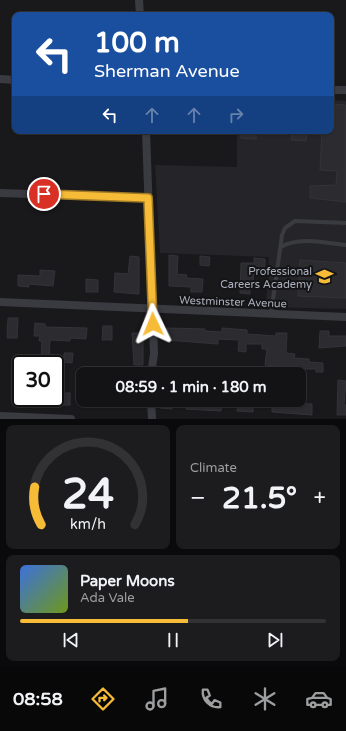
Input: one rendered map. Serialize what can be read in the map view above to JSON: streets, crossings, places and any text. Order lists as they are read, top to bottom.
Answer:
{
  "streets": {
    "street": ["Westminster Avenue"]
  },
  "places": {
    "school or university": ["Professional Careers Academy"]
  },
  "page": {
    "turn": ["100 m", "Sherman Avenue"],
    "limit": "30",
    "trip": "08:59 · 1 min · 180 m",
    "tile": "Climate",
    "heat": ["−", "21.5°", "+"],
    "song": ["Paper Moons", "Ada Vale"],
    "tabs": "08:58",
    "gauge": ["24", "km/h"]
  }
}
